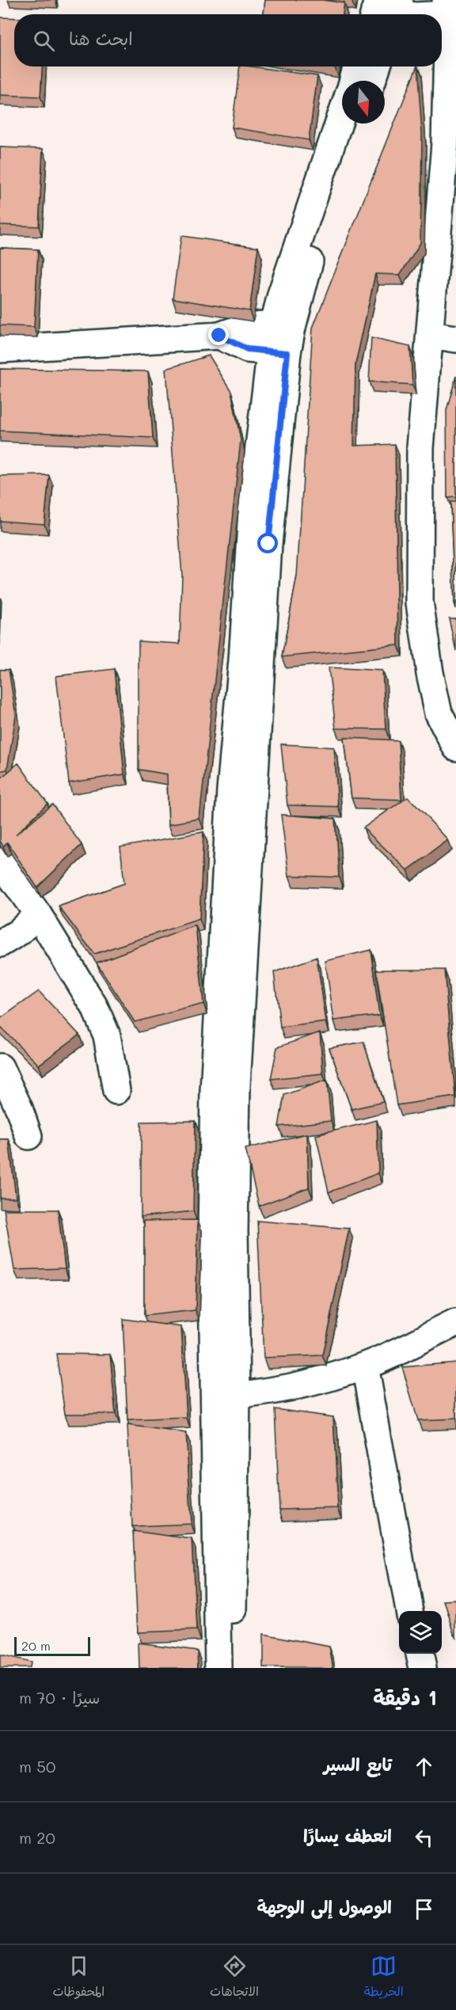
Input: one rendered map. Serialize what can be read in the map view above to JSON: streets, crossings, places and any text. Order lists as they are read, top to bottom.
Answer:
{
  "scale_bar": "20 m",
  "north": "bottom",
  "page": {
    "search": "ابحث هنا",
    "scale": "20 m",
    "heading": ["1 دقيقة", "سيرًا · 70 m"],
    "list": [
      ["تابع السير", "50 m"],
      ["انعطف يسارًا", "20 m"],
      "الوصول إلى الوجهة"
    ],
    "nav": ["الخريطة", "الاتجاهات", "المحفوظات"]
  }
}
